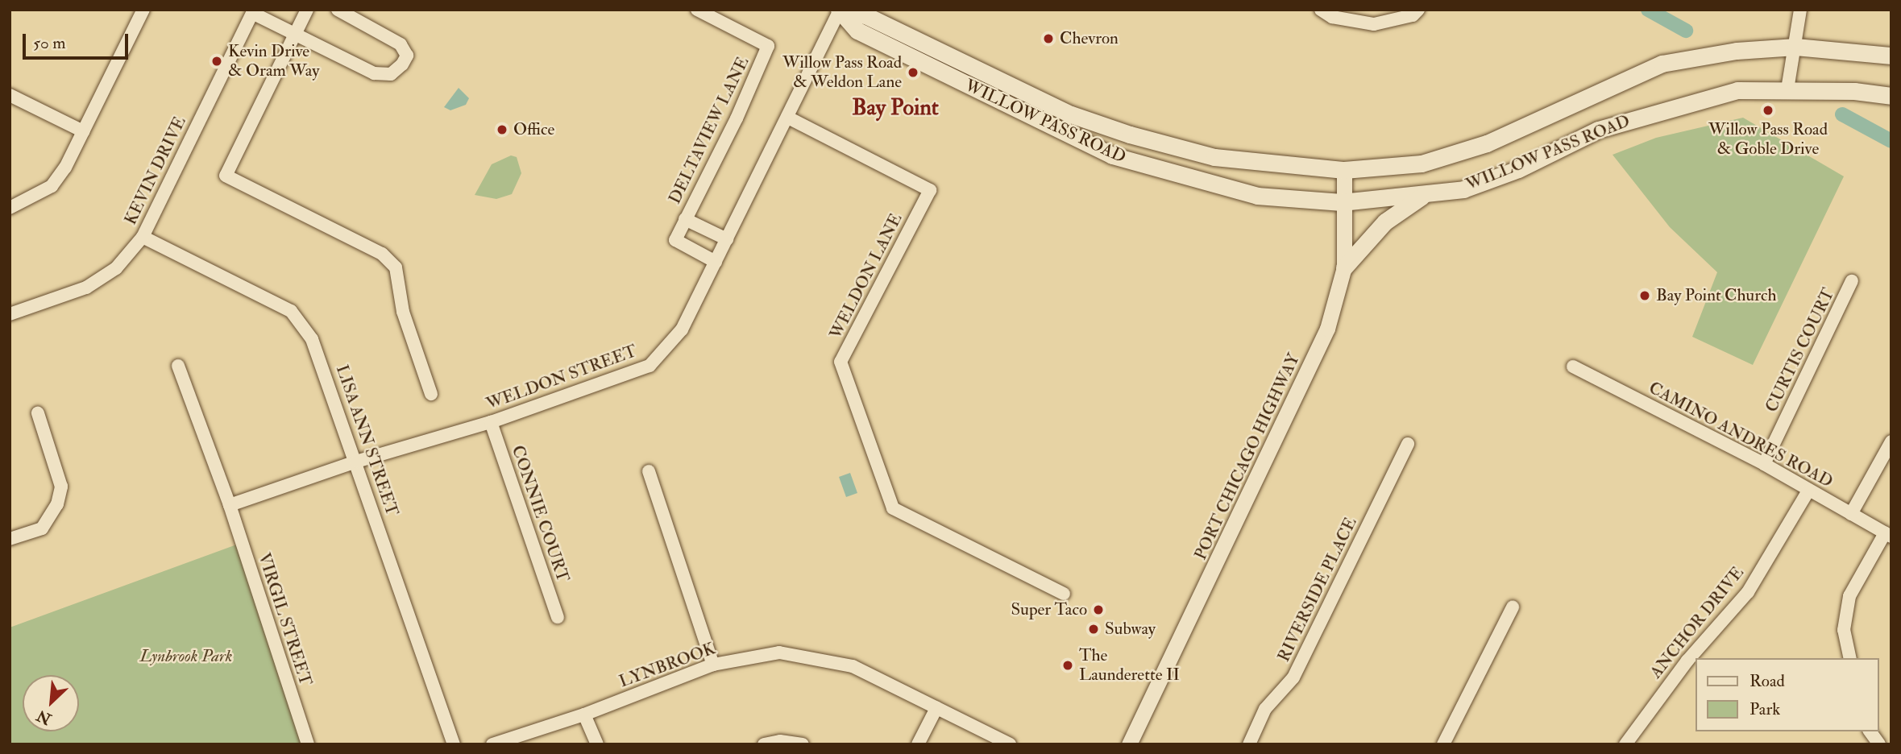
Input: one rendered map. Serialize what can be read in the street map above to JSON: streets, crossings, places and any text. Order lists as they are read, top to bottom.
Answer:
{
  "streets": {
    "main road": ["WILLOW PASS ROAD"],
    "street": [
      "DELTAVIEW LANE",
      "KEVIN DRIVE",
      "WELDON LANE",
      "CURTIS COURT",
      "WELDON STREET",
      "CAMINO ANDRES ROAD",
      "LISA ANN STREET",
      "PORT CHICAGO HIGHWAY",
      "CONNIE COURT",
      "RIVERSIDE PLACE",
      "VIRGIL STREET",
      "ANCHOR DRIVE",
      "LYNBROOK"
    ]
  },
  "crossings": [
    ["WILLOW PASS ROAD", "WELDON STREET"],
    ["WILLOW PASS ROAD", "PORT CHICAGO HIGHWAY"],
    ["DELTAVIEW LANE", "WELDON STREET"],
    ["KEVIN DRIVE", "LISA ANN STREET"],
    ["WELDON LANE", "WELDON STREET"],
    ["CURTIS COURT", "CAMINO ANDRES ROAD"],
    ["WELDON STREET", "LISA ANN STREET"],
    ["WELDON STREET", "CONNIE COURT"],
    ["WELDON STREET", "VIRGIL STREET"],
    ["CAMINO ANDRES ROAD", "ANCHOR DRIVE"]
  ],
  "districts": ["Bay Point"],
  "parks": ["Lynbrook Park"],
  "places": [
    "Chevron",
    "Kevin Drive & Oram Way",
    "Willow Pass Road & Weldon Lane",
    "Willow Pass Road & Goble Drive",
    "Office",
    "Bay Point Church",
    "Super Taco",
    "Subway",
    "The Launderette II"
  ],
  "legend": ["Road", "Park"],
  "scale_bar": "50 m",
  "north": "bottom left"
}
